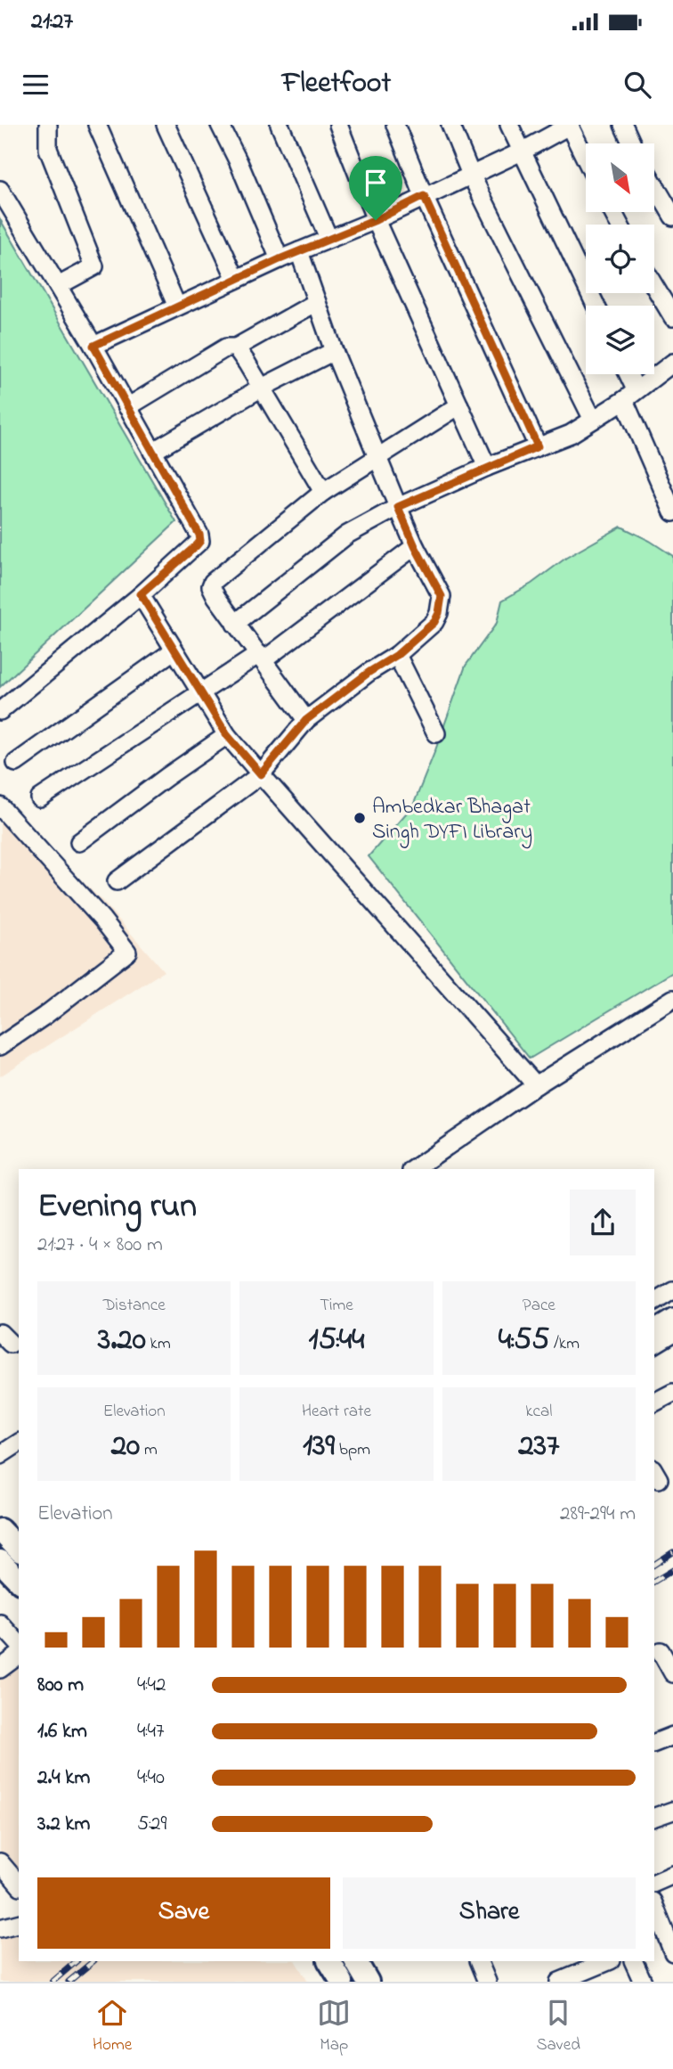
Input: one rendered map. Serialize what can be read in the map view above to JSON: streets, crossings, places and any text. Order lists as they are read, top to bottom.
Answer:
{
  "places": ["Ambedkar Bhagat Singh DYFI Library"],
  "north": "bottom right",
  "page": {
    "status": "21:27",
    "header": "Fleetfoot",
    "heading": ["Evening run", "21:27 · 4 × 800 m"],
    "stats": [
      ["Distance", "3.20 km"],
      ["Time", "15:44"],
      ["Pace", "4:55 /km"],
      ["Elevation", "20 m"],
      ["Heart rate", "139 bpm"],
      ["kcal", "237"]
    ],
    "chart": ["Elevation", "289–294 m"],
    "list": [
      {
        "name": "800 m",
        "note": "4:42"
      },
      {
        "name": "1.6 km",
        "note": "4:47"
      },
      {
        "name": "2.4 km",
        "note": "4:40"
      },
      {
        "name": "3.2 km",
        "note": "5:29"
      }
    ],
    "buttons": ["Save", "Share"],
    "tabs": ["Home", "Map", "Saved"]
  }
}
